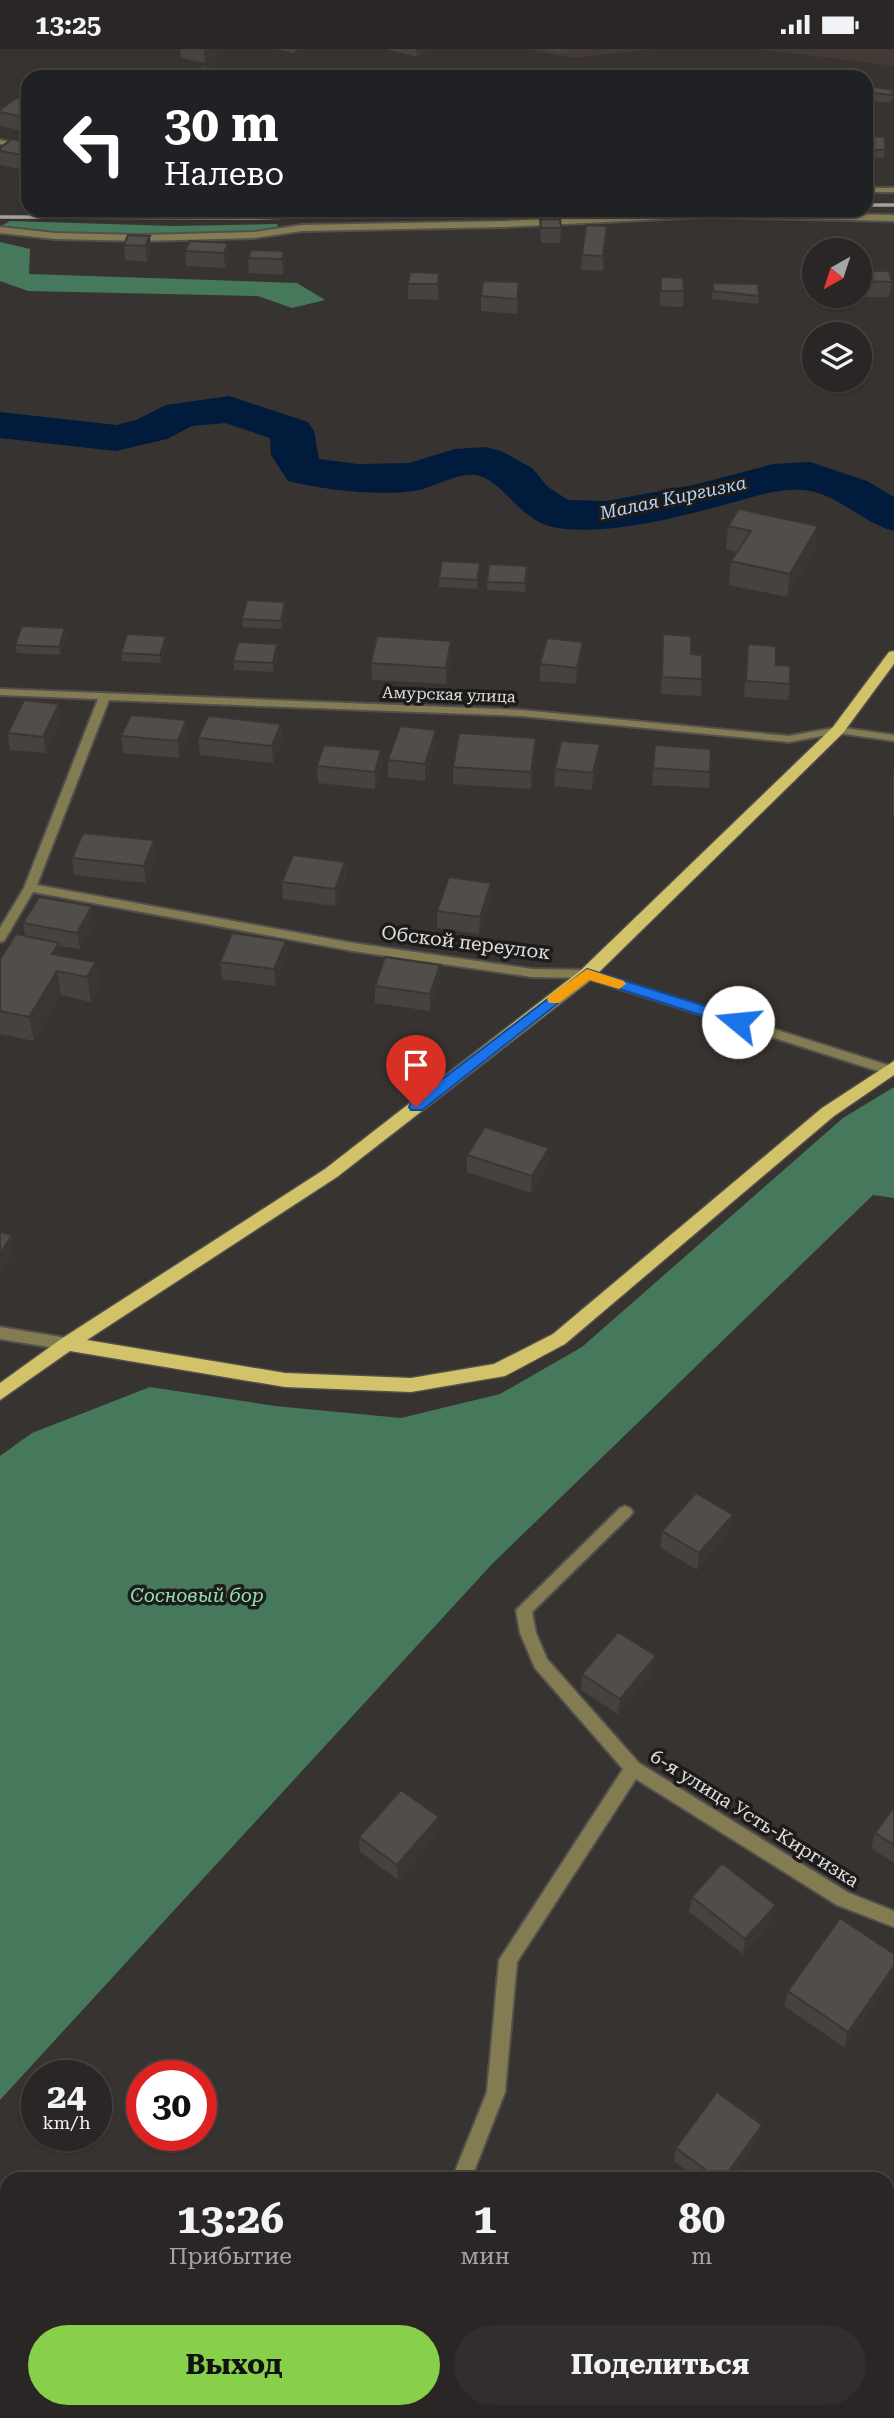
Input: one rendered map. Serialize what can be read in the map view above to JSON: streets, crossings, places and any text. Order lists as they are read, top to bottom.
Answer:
{
  "streets": {
    "street": ["Амурская улица", "Обской переулок", "6-я улица Усть-Киргизка"]
  },
  "water": ["Малая Киргизка"],
  "parks": ["Сосновый бор"],
  "north": "bottom left",
  "page": {
    "status": "13:25",
    "turn": ["30 m", "Налево"],
    "speed": "24 km/h",
    "limit": "30",
    "eta": [
      "13:26",
      "Прибытие",
      "1",
      "мин",
      "80",
      "m"
    ],
    "buttons": ["Выход", "Поделиться"]
  }
}
